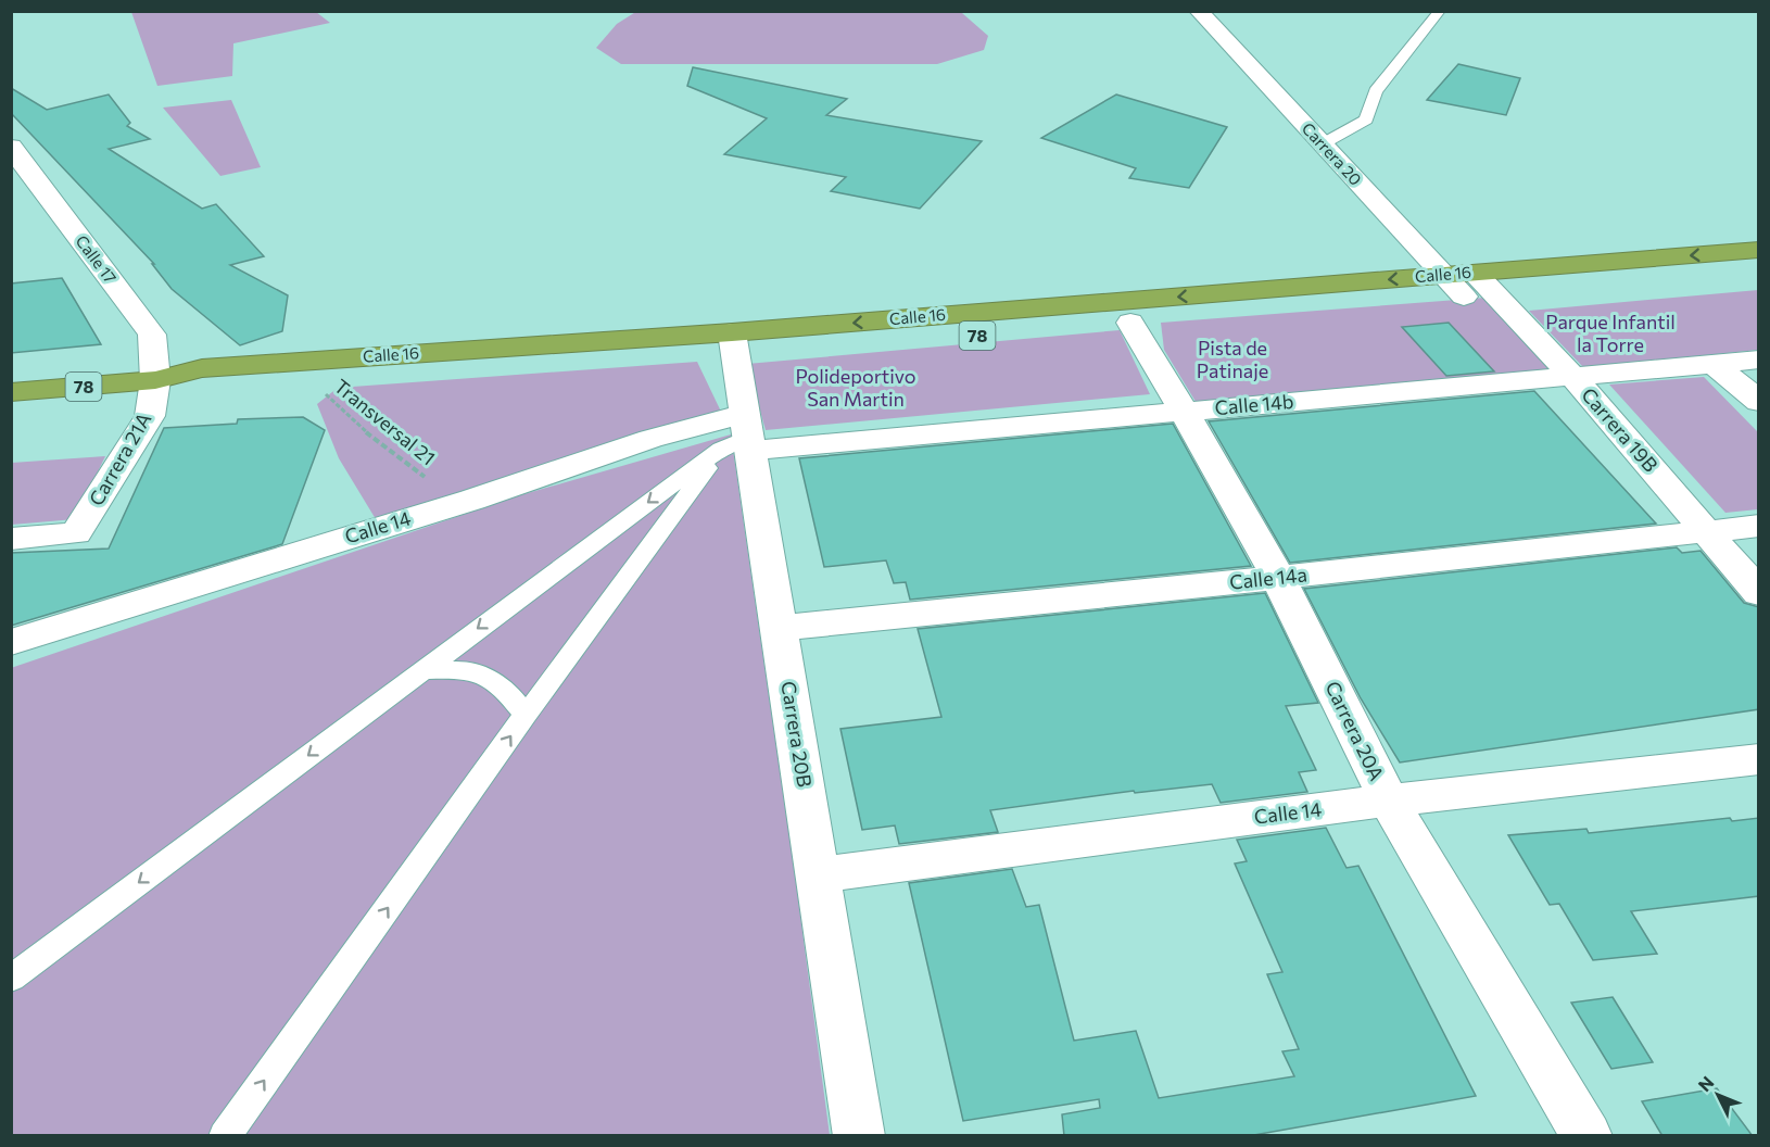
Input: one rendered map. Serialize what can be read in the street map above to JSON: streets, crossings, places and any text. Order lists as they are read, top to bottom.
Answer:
{
  "streets": {
    "highway": ["Calle 16", "78"],
    "street": [
      "Carrera 20",
      "Calle 17",
      "Calle 14b",
      "Carrera 19B",
      "Carrera 21A",
      "Calle 14",
      "Calle 14a",
      "Carrera 20A",
      "Carrera 20B"
    ],
    "path": ["Transversal 21"]
  },
  "crossings": [
    ["Carrera 20", "Calle 16"],
    ["Calle 17", "Calle 16"],
    ["Calle 17", "Carrera 21A"],
    ["Calle 16", "Transversal 21"],
    ["Calle 16", "Carrera 19B"],
    ["Calle 16", "Carrera 21A"],
    ["Calle 16", "Carrera 20A"],
    ["Calle 16", "Carrera 20B"],
    ["Calle 14b", "Carrera 19B"],
    ["Calle 14b", "Calle 14"],
    ["Calle 14b", "Carrera 20A"],
    ["Calle 14b", "Carrera 20B"],
    ["Transversal 21", "Calle 14"],
    ["Carrera 19B", "Calle 14a"],
    ["Calle 14", "Carrera 20A"],
    ["Calle 14", "Carrera 20B"],
    ["Calle 14a", "Carrera 20A"],
    ["Calle 14a", "Carrera 20B"]
  ],
  "parks": ["Parque Infantil la Torre", "Pista de Patinaje", "Polideportivo San Martin"],
  "north": "top left"
}
